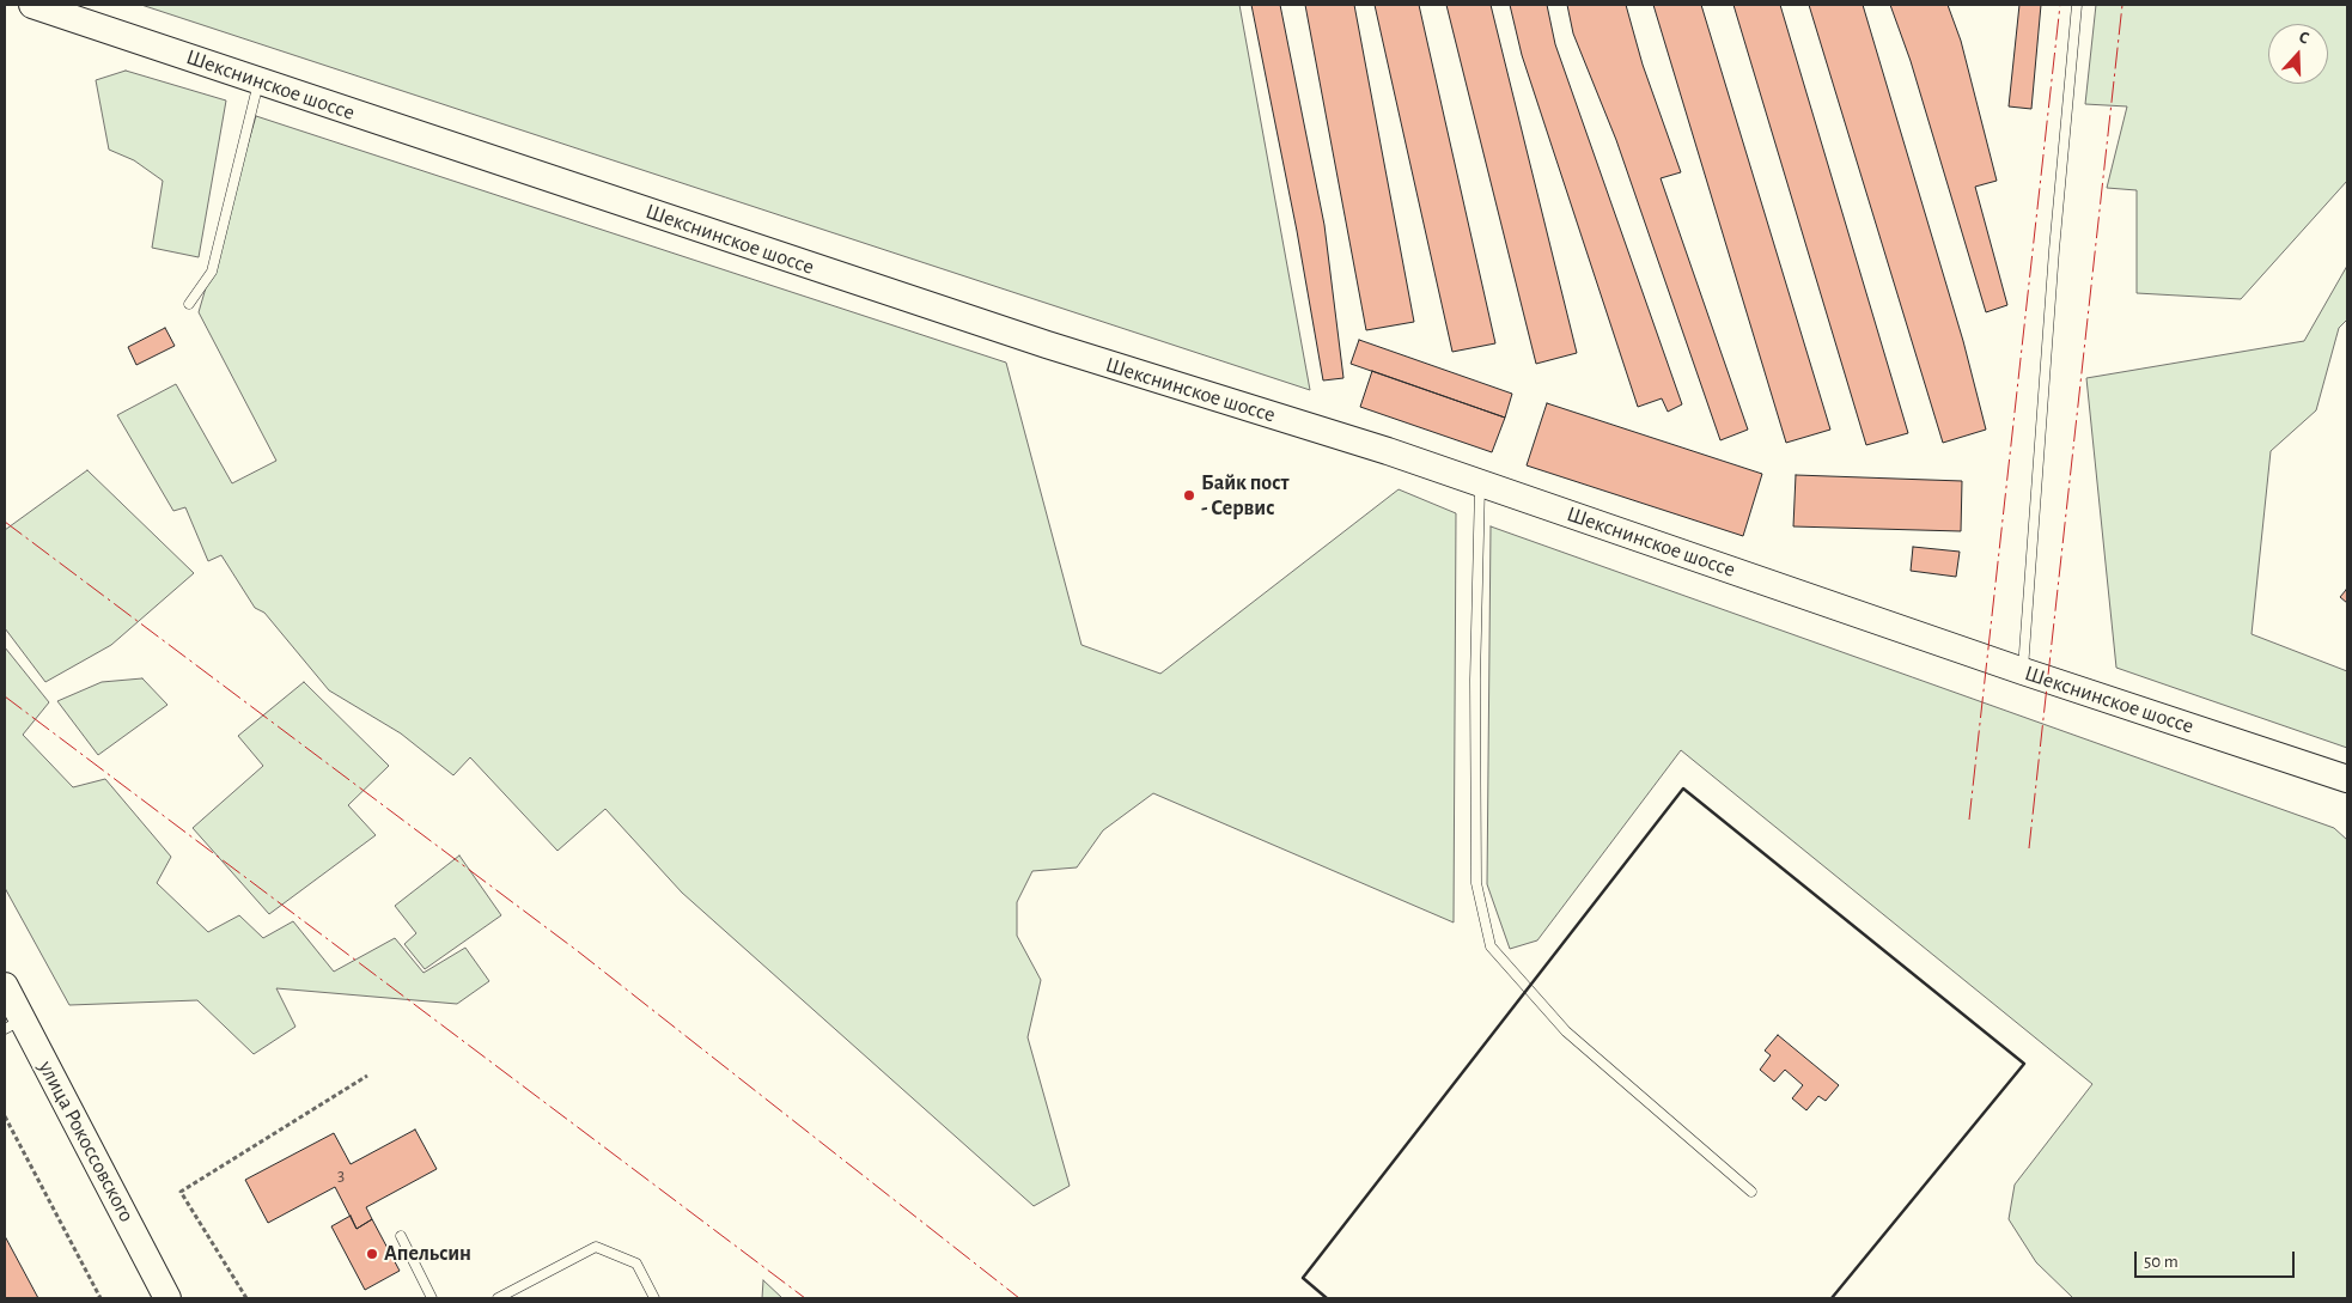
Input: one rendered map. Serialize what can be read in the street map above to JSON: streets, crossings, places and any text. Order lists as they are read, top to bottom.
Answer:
{
  "streets": {
    "main road": ["Шекснинское шоссе", "улица Рокоссовского"]
  },
  "places": ["Байк пост - Сервис", "Апельсин"],
  "house_numbers": ["3"],
  "scale_bar": "50 m",
  "north": "top"
}
